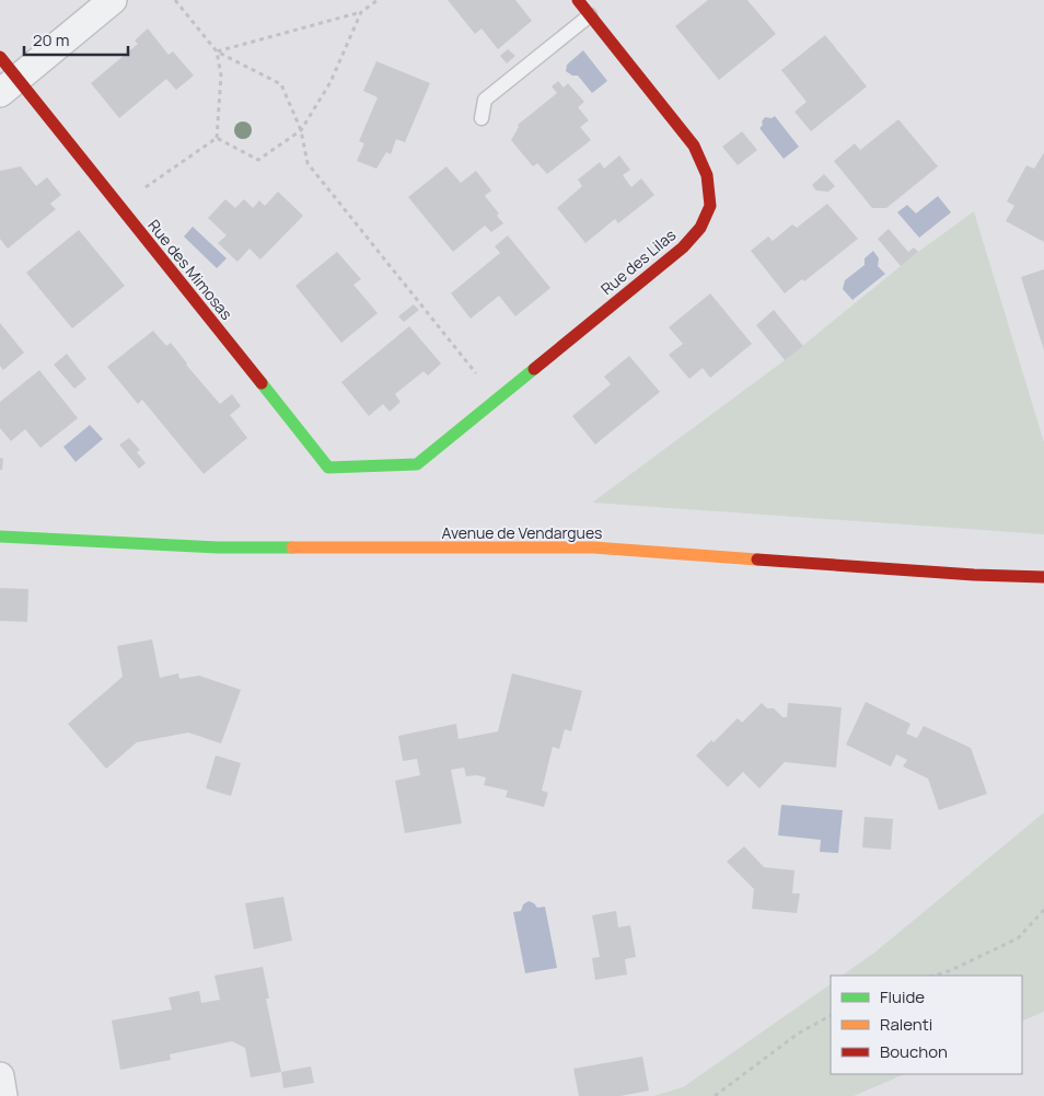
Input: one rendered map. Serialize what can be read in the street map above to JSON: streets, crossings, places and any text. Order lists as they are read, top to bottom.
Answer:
{
  "streets": {
    "street": ["Rue des Lilas", "Rue des Mimosas", "Avenue de Vendargues"]
  },
  "crossings": [
    ["Rue des Lilas", "Rue des Mimosas"]
  ],
  "legend": ["Fluide", "Ralenti", "Bouchon"],
  "scale_bar": "20 m"
}
